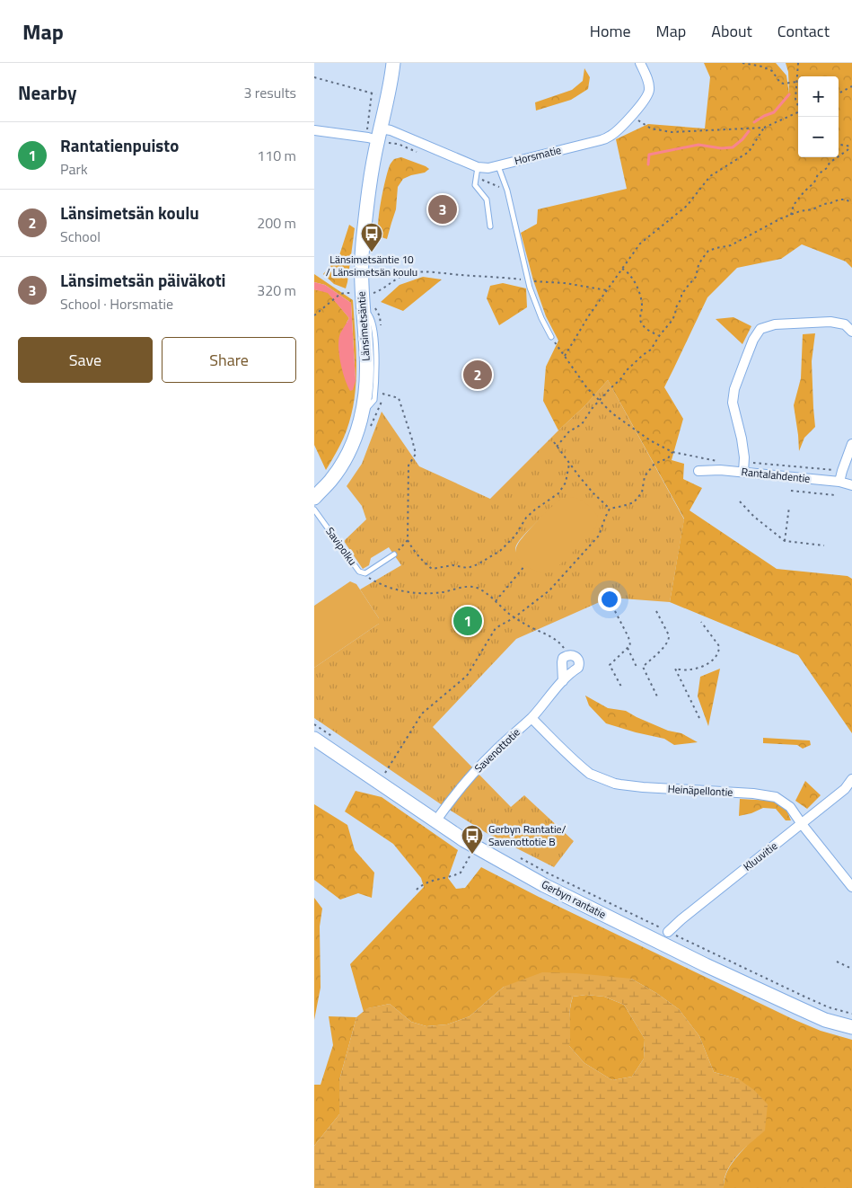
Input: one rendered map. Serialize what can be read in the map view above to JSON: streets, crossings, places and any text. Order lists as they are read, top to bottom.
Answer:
{
  "streets": {
    "main road": ["Länsimetsäntie", "Gerbyn rantatie"],
    "street": [
      "Horsmatie",
      "Rantalahdentie",
      "Savenottotie",
      "Heinäpellontie",
      "Kluuvitie"
    ],
    "lane": ["Savipolku"]
  },
  "crossings": [
    ["Horsmatie", "Länsimetsäntie"],
    ["Savenottotie", "Heinäpellontie"],
    ["Savenottotie", "Gerbyn rantatie"],
    ["Heinäpellontie", "Kluuvitie"]
  ],
  "places": {
    "bus stop": ["Länsimetsäntie 10 / Länsimetsän koulu", "Gerbyn Rantatie/ Savenottotie B"]
  },
  "page": {
    "header": "Map",
    "nav": [
      "Home",
      "Map",
      "About",
      "Contact"
    ],
    "heading": ["Nearby", "3 results"],
    "map_buttons": ["+", "−"],
    "list": [
      {
        "mark": "1",
        "name": "Rantatienpuisto",
        "note": "Park",
        "value": "110 m"
      },
      {
        "mark": "2",
        "name": "Länsimetsän koulu",
        "note": "School",
        "value": "200 m"
      },
      {
        "mark": "3",
        "name": "Länsimetsän päiväkoti",
        "note": "School · Horsmatie",
        "value": "320 m"
      }
    ],
    "pins": ["3", "2", "1"],
    "buttons": ["Save", "Share"]
  }
}
